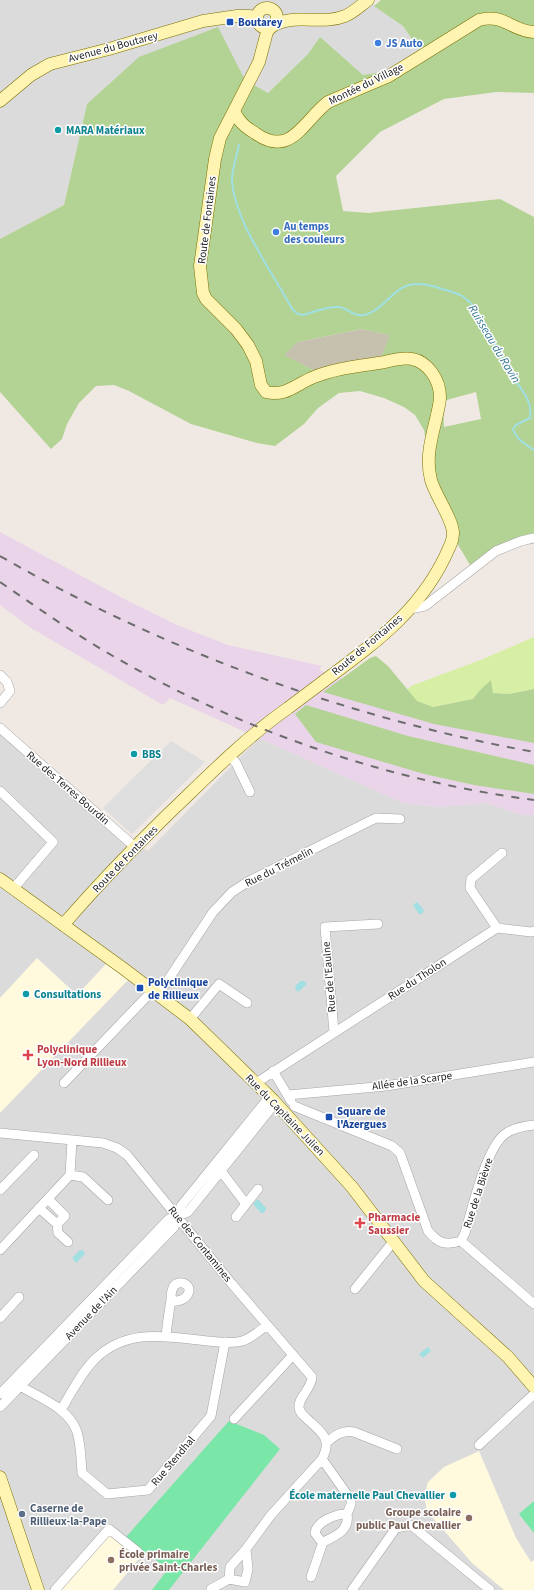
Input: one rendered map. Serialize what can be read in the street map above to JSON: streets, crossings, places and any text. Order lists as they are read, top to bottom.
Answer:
{
  "streets": {
    "street": [
      "Avenue du Boutarey",
      "Montée du Village",
      "Route de Fontaines",
      "Rue des Terres Bourdin",
      "Rue du Trémelin",
      "Rue de l'Eaulne",
      "Rue du Tholon",
      "Allée de la Scarpe",
      "Rue du Capitaine Julien",
      "Rue de la Bièvre",
      "Rue des Contamines",
      "Avenue de l'Ain",
      "Rue Stendhal"
    ]
  },
  "crossings": [
    ["Montée du Village", "Route de Fontaines"],
    ["Route de Fontaines", "Rue des Terres Bourdin"],
    ["Route de Fontaines", "Rue du Capitaine Julien"],
    ["Rue du Trémelin", "Rue du Capitaine Julien"],
    ["Rue de l'Eaulne", "Rue du Tholon"],
    ["Rue du Tholon", "Rue du Capitaine Julien"],
    ["Rue du Capitaine Julien", "Rue de la Bièvre"],
    ["Rue du Capitaine Julien", "Avenue de l'Ain"],
    ["Rue des Contamines", "Avenue de l'Ain"],
    ["Avenue de l'Ain", "Rue Stendhal"]
  ],
  "water": ["Ruisseau du Ravin"],
  "places": {
    "transit": ["Boutarey", "Polyclinique de Rillieux", "Square de l'Azergues"],
    "other": [
      "JS Auto",
      "MARA Matériaux",
      "Au temps des couleurs",
      "BBS",
      "Consultations",
      "École maternelle Paul Chevallier",
      "Caserne de Rillieux-la-Pape",
      "Groupe scolaire public Paul Chevallier",
      "École primaire privée Saint-Charles"
    ],
    "health": ["Polyclinique Lyon-Nord Rillieux", "Pharmacie Saussier"]
  }
}
